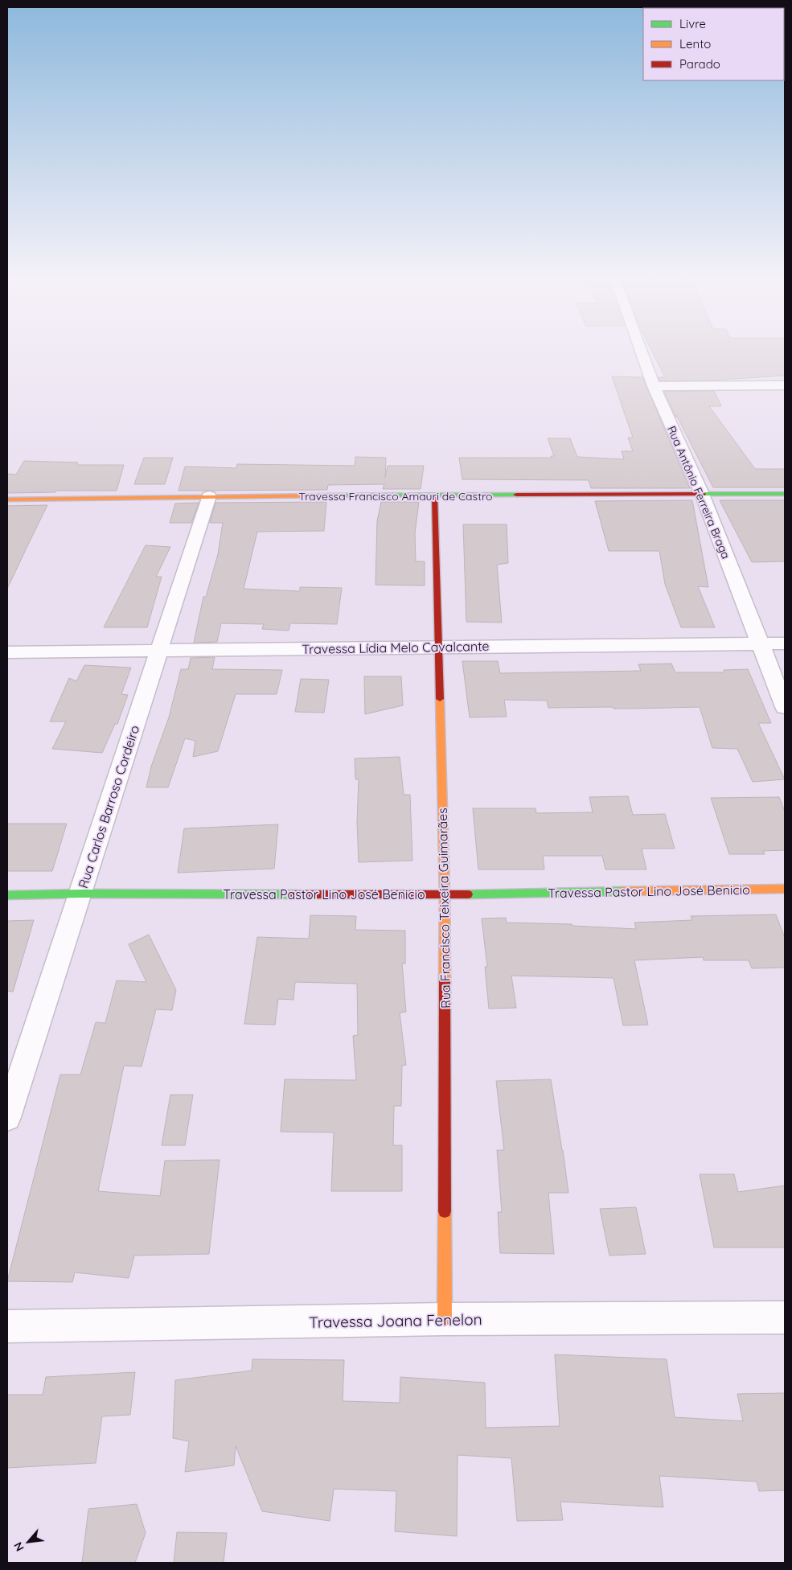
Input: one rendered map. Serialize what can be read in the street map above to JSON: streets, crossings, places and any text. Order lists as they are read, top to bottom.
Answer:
{
  "streets": {
    "street": [
      "Rua Antônio Ferreira Braga",
      "Travessa Francisco Amauri de Castro",
      "Travessa Lídia Melo Cavalcante",
      "Rua Carlos Barroso Cordeiro",
      "Travessa Pastor Lino José Benicio",
      "Rua Francisco Teixeira Guimarães",
      "Travessa Joana Fenelon"
    ]
  },
  "crossings": [
    ["Rua Antônio Ferreira Braga", "Travessa Francisco Amauri de Castro"],
    ["Rua Antônio Ferreira Braga", "Travessa Lídia Melo Cavalcante"],
    ["Travessa Francisco Amauri de Castro", "Rua Carlos Barroso Cordeiro"],
    ["Travessa Francisco Amauri de Castro", "Rua Francisco Teixeira Guimarães"],
    ["Travessa Lídia Melo Cavalcante", "Rua Carlos Barroso Cordeiro"],
    ["Travessa Lídia Melo Cavalcante", "Rua Francisco Teixeira Guimarães"],
    ["Rua Carlos Barroso Cordeiro", "Travessa Pastor Lino José Benicio"],
    ["Travessa Pastor Lino José Benicio", "Rua Francisco Teixeira Guimarães"],
    ["Rua Francisco Teixeira Guimarães", "Travessa Joana Fenelon"]
  ],
  "legend": ["Livre", "Lento", "Parado"],
  "north": "bottom left"
}
